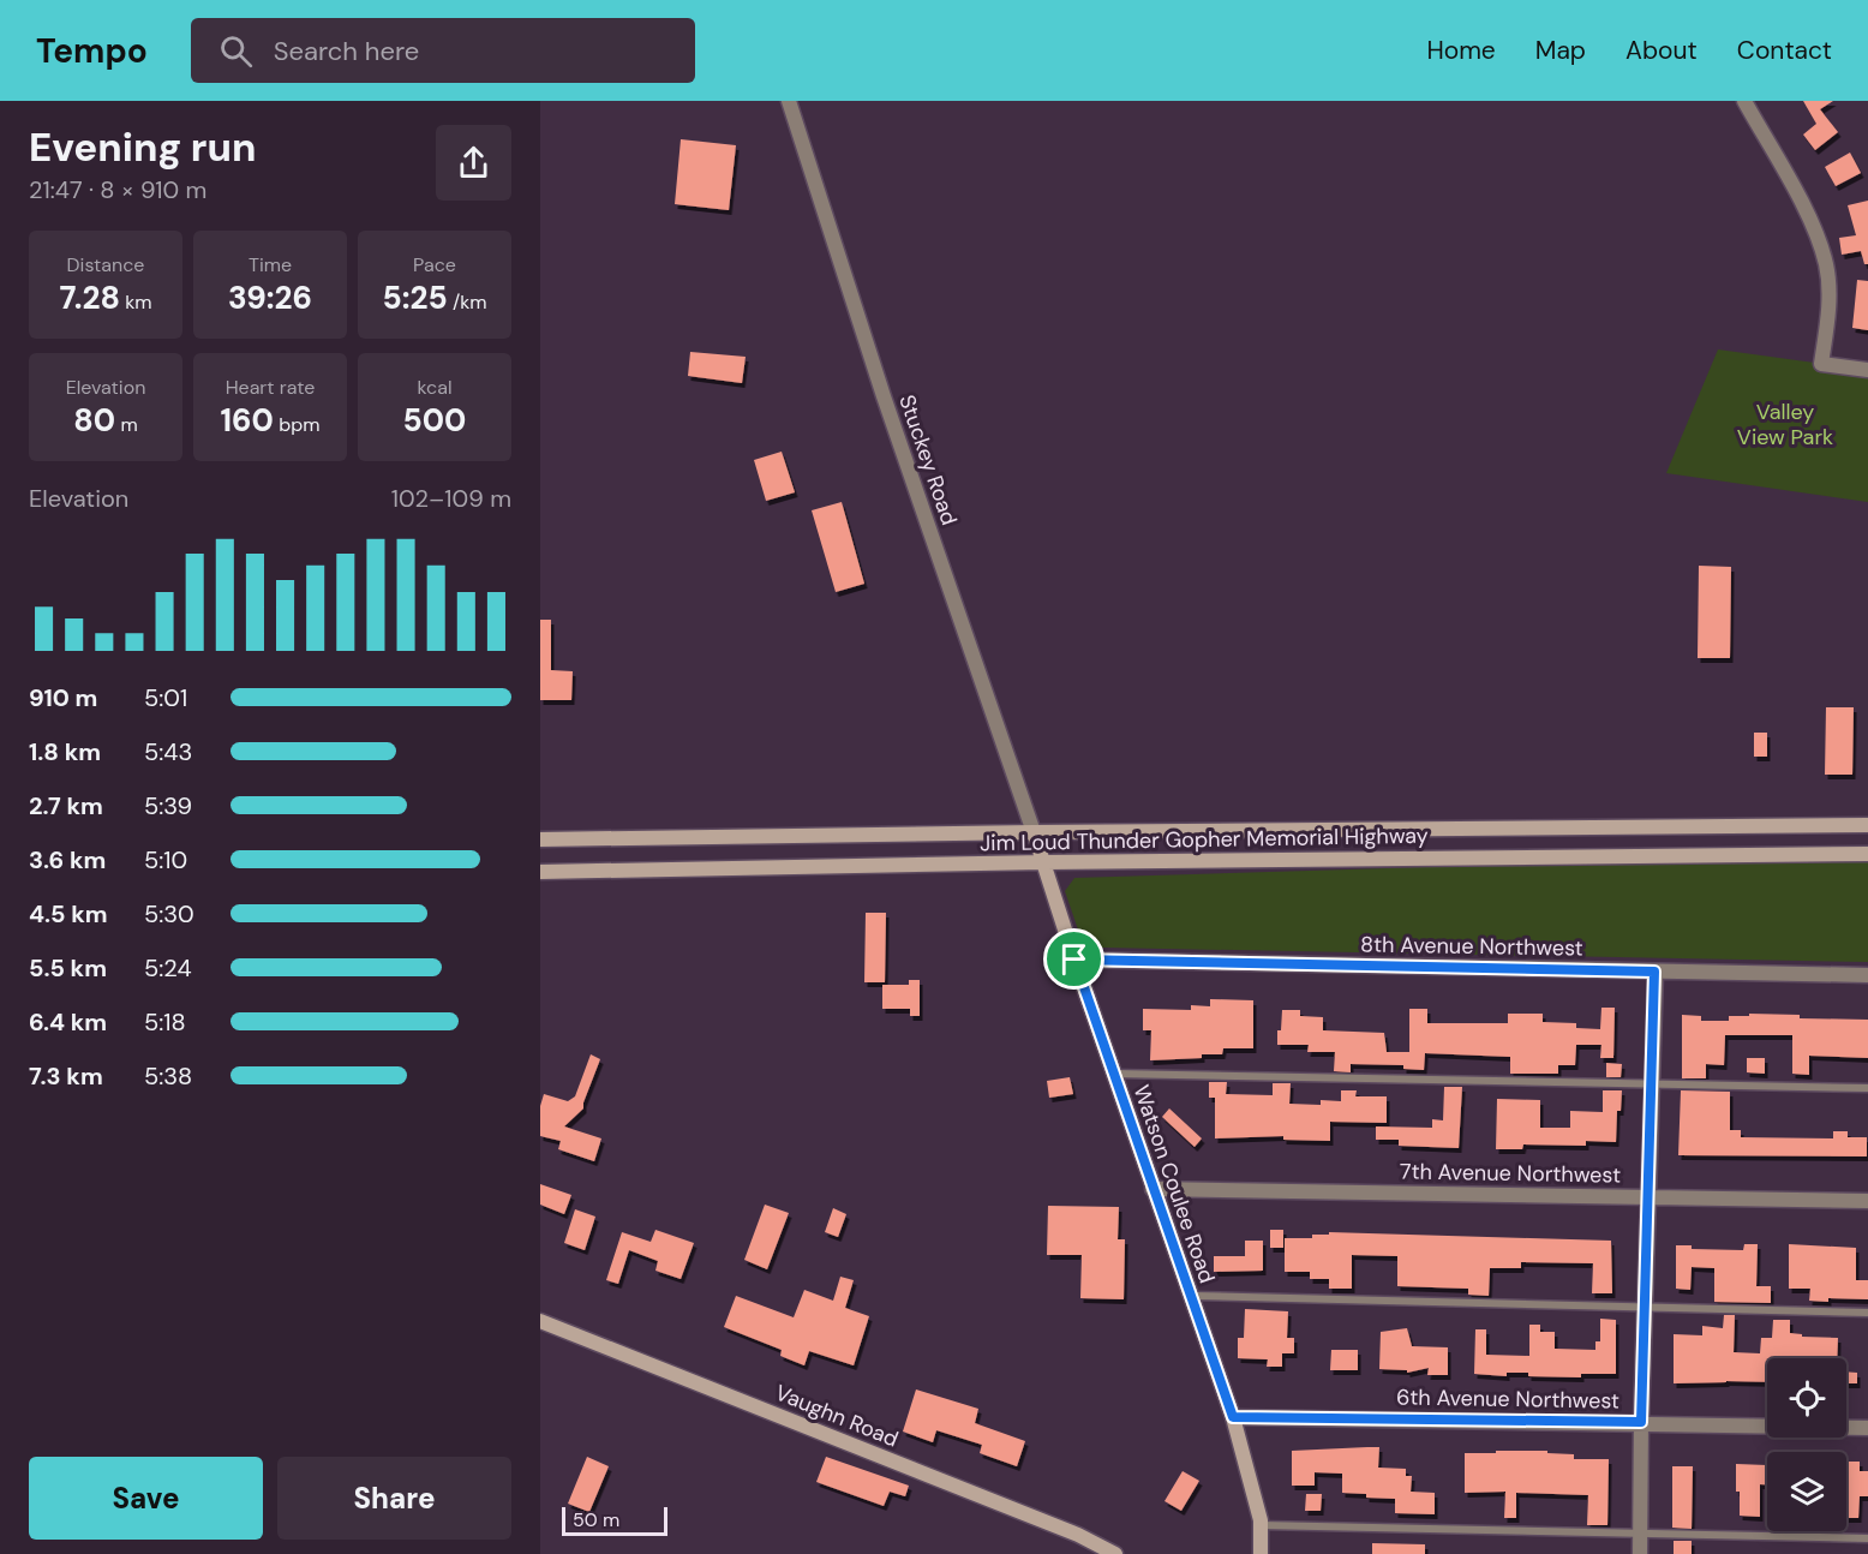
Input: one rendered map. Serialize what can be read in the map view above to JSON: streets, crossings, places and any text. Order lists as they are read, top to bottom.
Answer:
{
  "streets": {
    "main road": ["Jim Loud Thunder Gopher Memorial Highway", "Watson Coulee Road", "Vaughn Road"],
    "street": [
      "Stuckey Road",
      "8th Avenue Northwest",
      "7th Avenue Northwest",
      "6th Avenue Northwest"
    ]
  },
  "crossings": [
    ["Stuckey Road", "Jim Loud Thunder Gopher Memorial Highway"],
    ["Stuckey Road", "Watson Coulee Road"],
    ["Jim Loud Thunder Gopher Memorial Highway", "Watson Coulee Road"],
    ["8th Avenue Northwest", "Watson Coulee Road"],
    ["7th Avenue Northwest", "Watson Coulee Road"],
    ["Watson Coulee Road", "6th Avenue Northwest"]
  ],
  "parks": ["Valley View Park"],
  "scale_bar": "50 m",
  "page": {
    "header": "Tempo",
    "search": "Search here",
    "nav": [
      "Home",
      "Map",
      "About",
      "Contact"
    ],
    "heading": ["Evening run", "21:47 · 8 × 910 m"],
    "stats": [
      ["Distance", "7.28 km"],
      ["Time", "39:26"],
      ["Pace", "5:25 /km"],
      ["Elevation", "80 m"],
      ["Heart rate", "160 bpm"],
      ["kcal", "500"]
    ],
    "chart": ["Elevation", "102–109 m"],
    "list": [
      {
        "name": "910 m",
        "note": "5:01"
      },
      {
        "name": "1.8 km",
        "note": "5:43"
      },
      {
        "name": "2.7 km",
        "note": "5:39"
      },
      {
        "name": "3.6 km",
        "note": "5:10"
      },
      {
        "name": "4.5 km",
        "note": "5:30"
      },
      {
        "name": "5.5 km",
        "note": "5:24"
      },
      {
        "name": "6.4 km",
        "note": "5:18"
      },
      {
        "name": "7.3 km",
        "note": "5:38"
      }
    ],
    "buttons": ["Save", "Share"],
    "scale": "50 m"
  }
}
